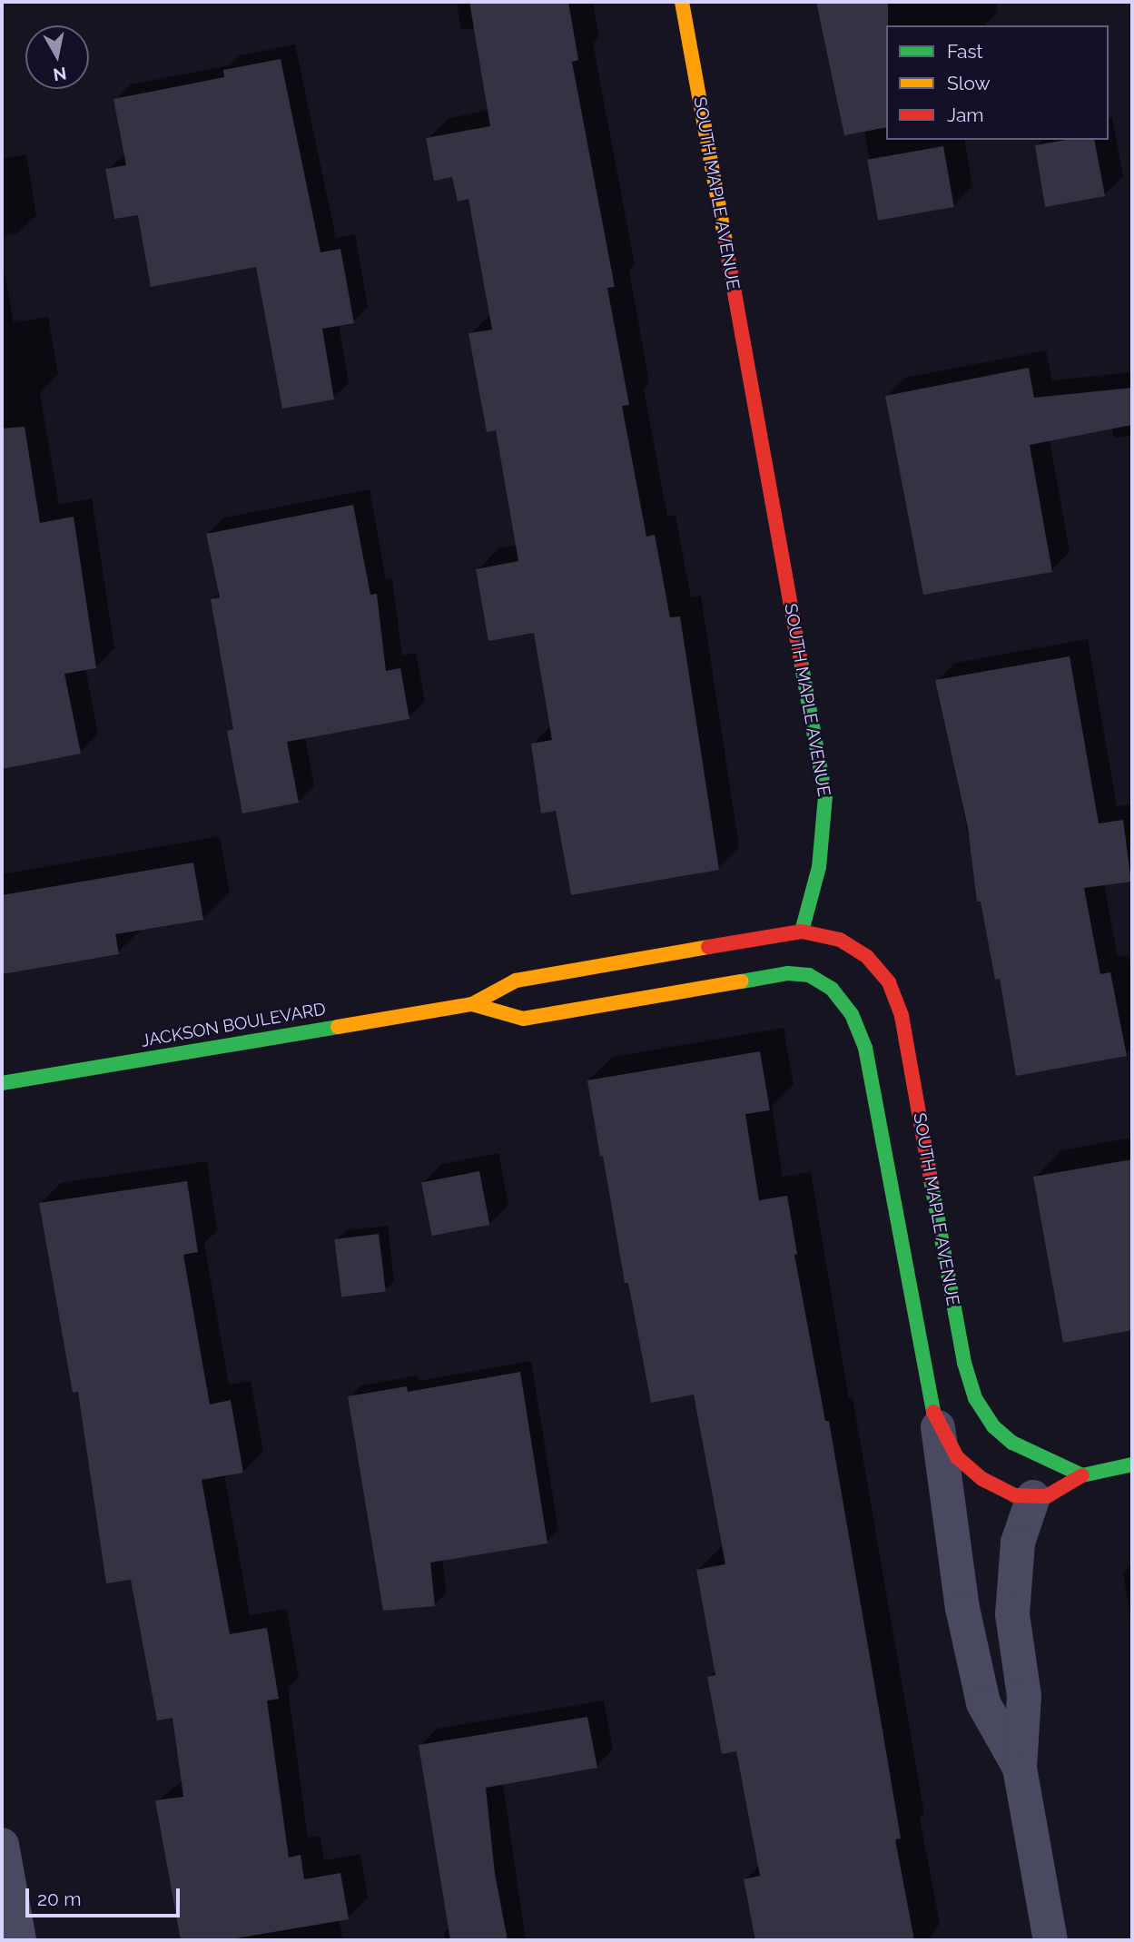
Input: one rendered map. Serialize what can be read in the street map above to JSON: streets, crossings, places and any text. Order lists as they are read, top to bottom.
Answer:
{
  "streets": {
    "street": ["SOUTH MAPLE AVENUE", "JACKSON BOULEVARD"]
  },
  "crossings": [
    ["SOUTH MAPLE AVENUE", "JACKSON BOULEVARD"]
  ],
  "legend": ["Fast", "Slow", "Jam"],
  "scale_bar": "20 m",
  "north": "bottom"
}
